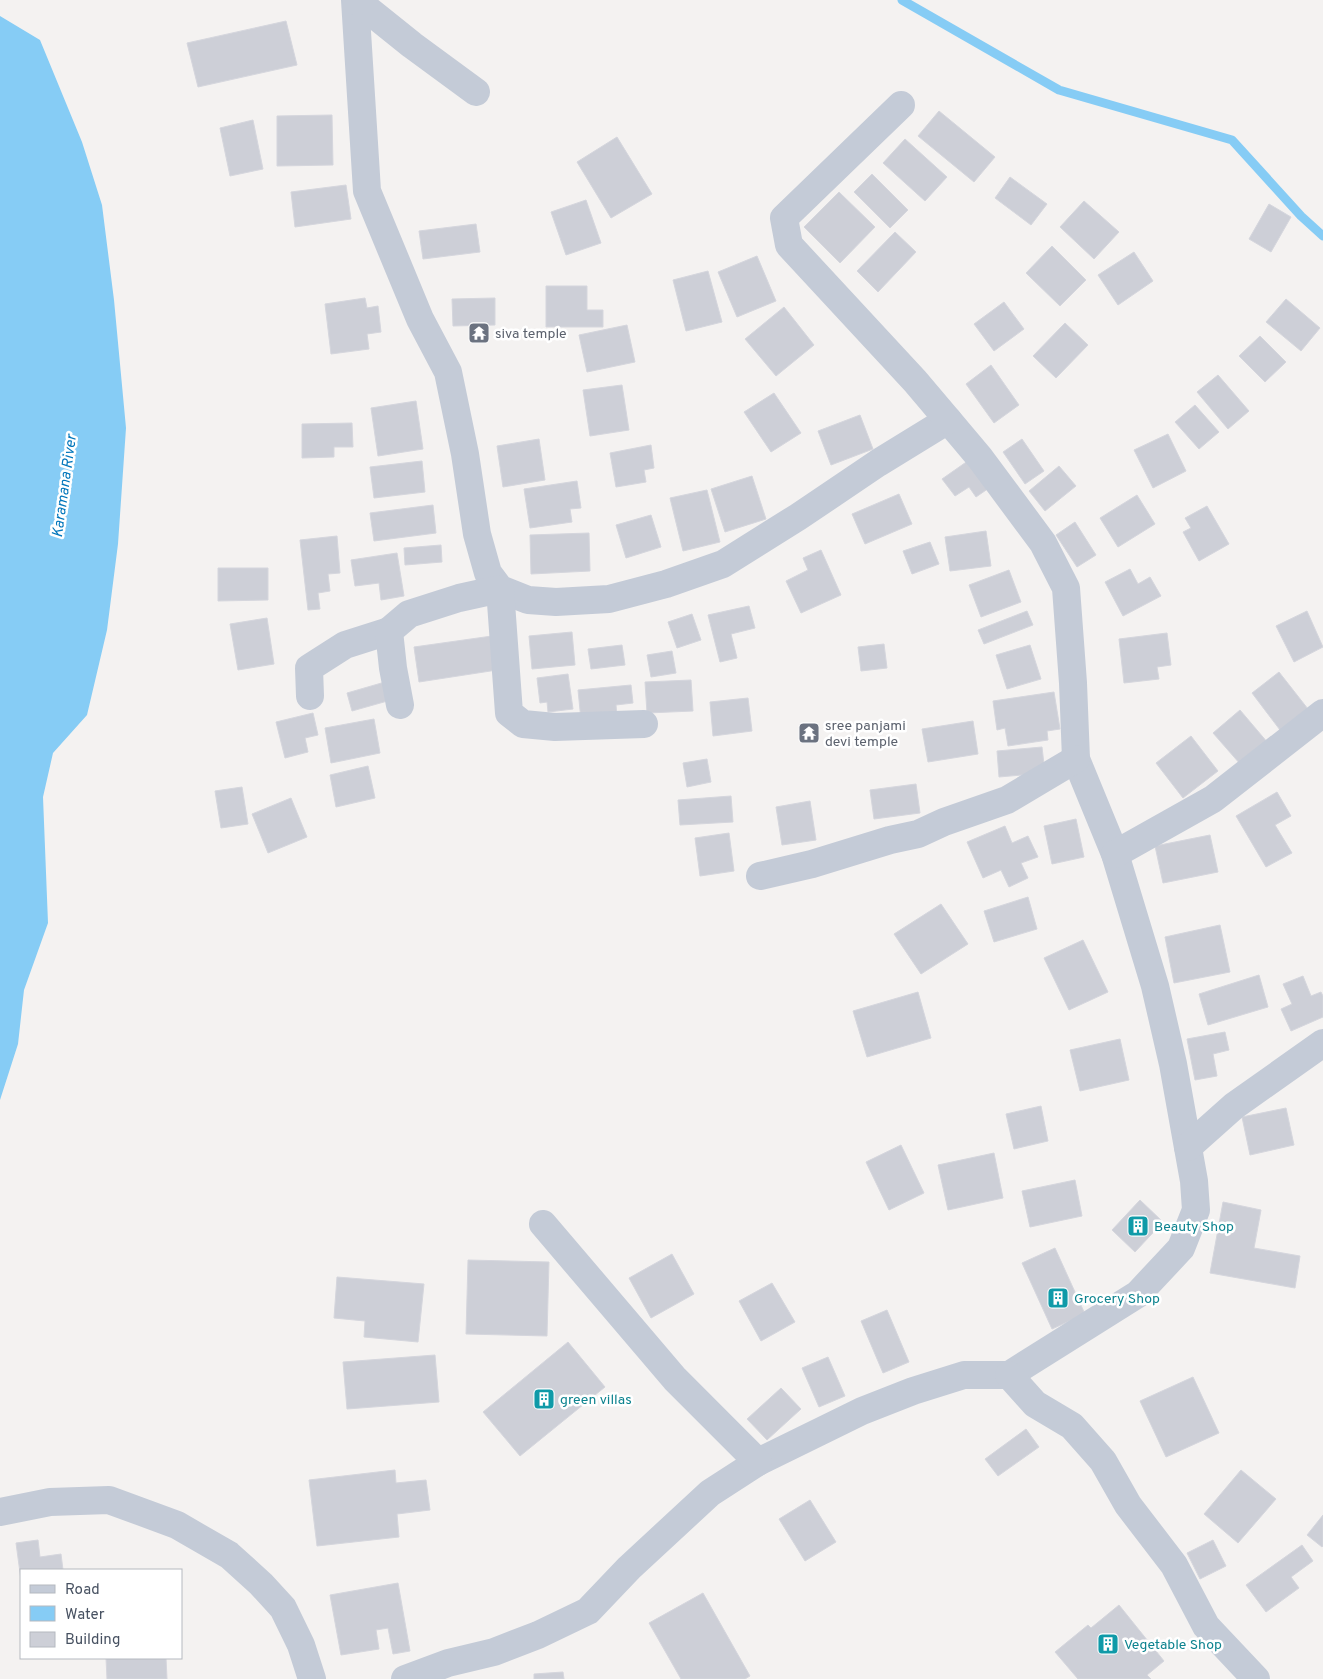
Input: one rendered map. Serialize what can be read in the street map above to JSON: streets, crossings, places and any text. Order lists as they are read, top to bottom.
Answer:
{
  "water": ["Karamana River"],
  "places": {
    "temple": ["siva temple", "sree panjami devi temple"],
    "building": [
      "Beauty Shop",
      "Grocery Shop",
      "green villas",
      "Vegetable Shop"
    ]
  },
  "legend": ["Road", "Water", "Building"]
}
